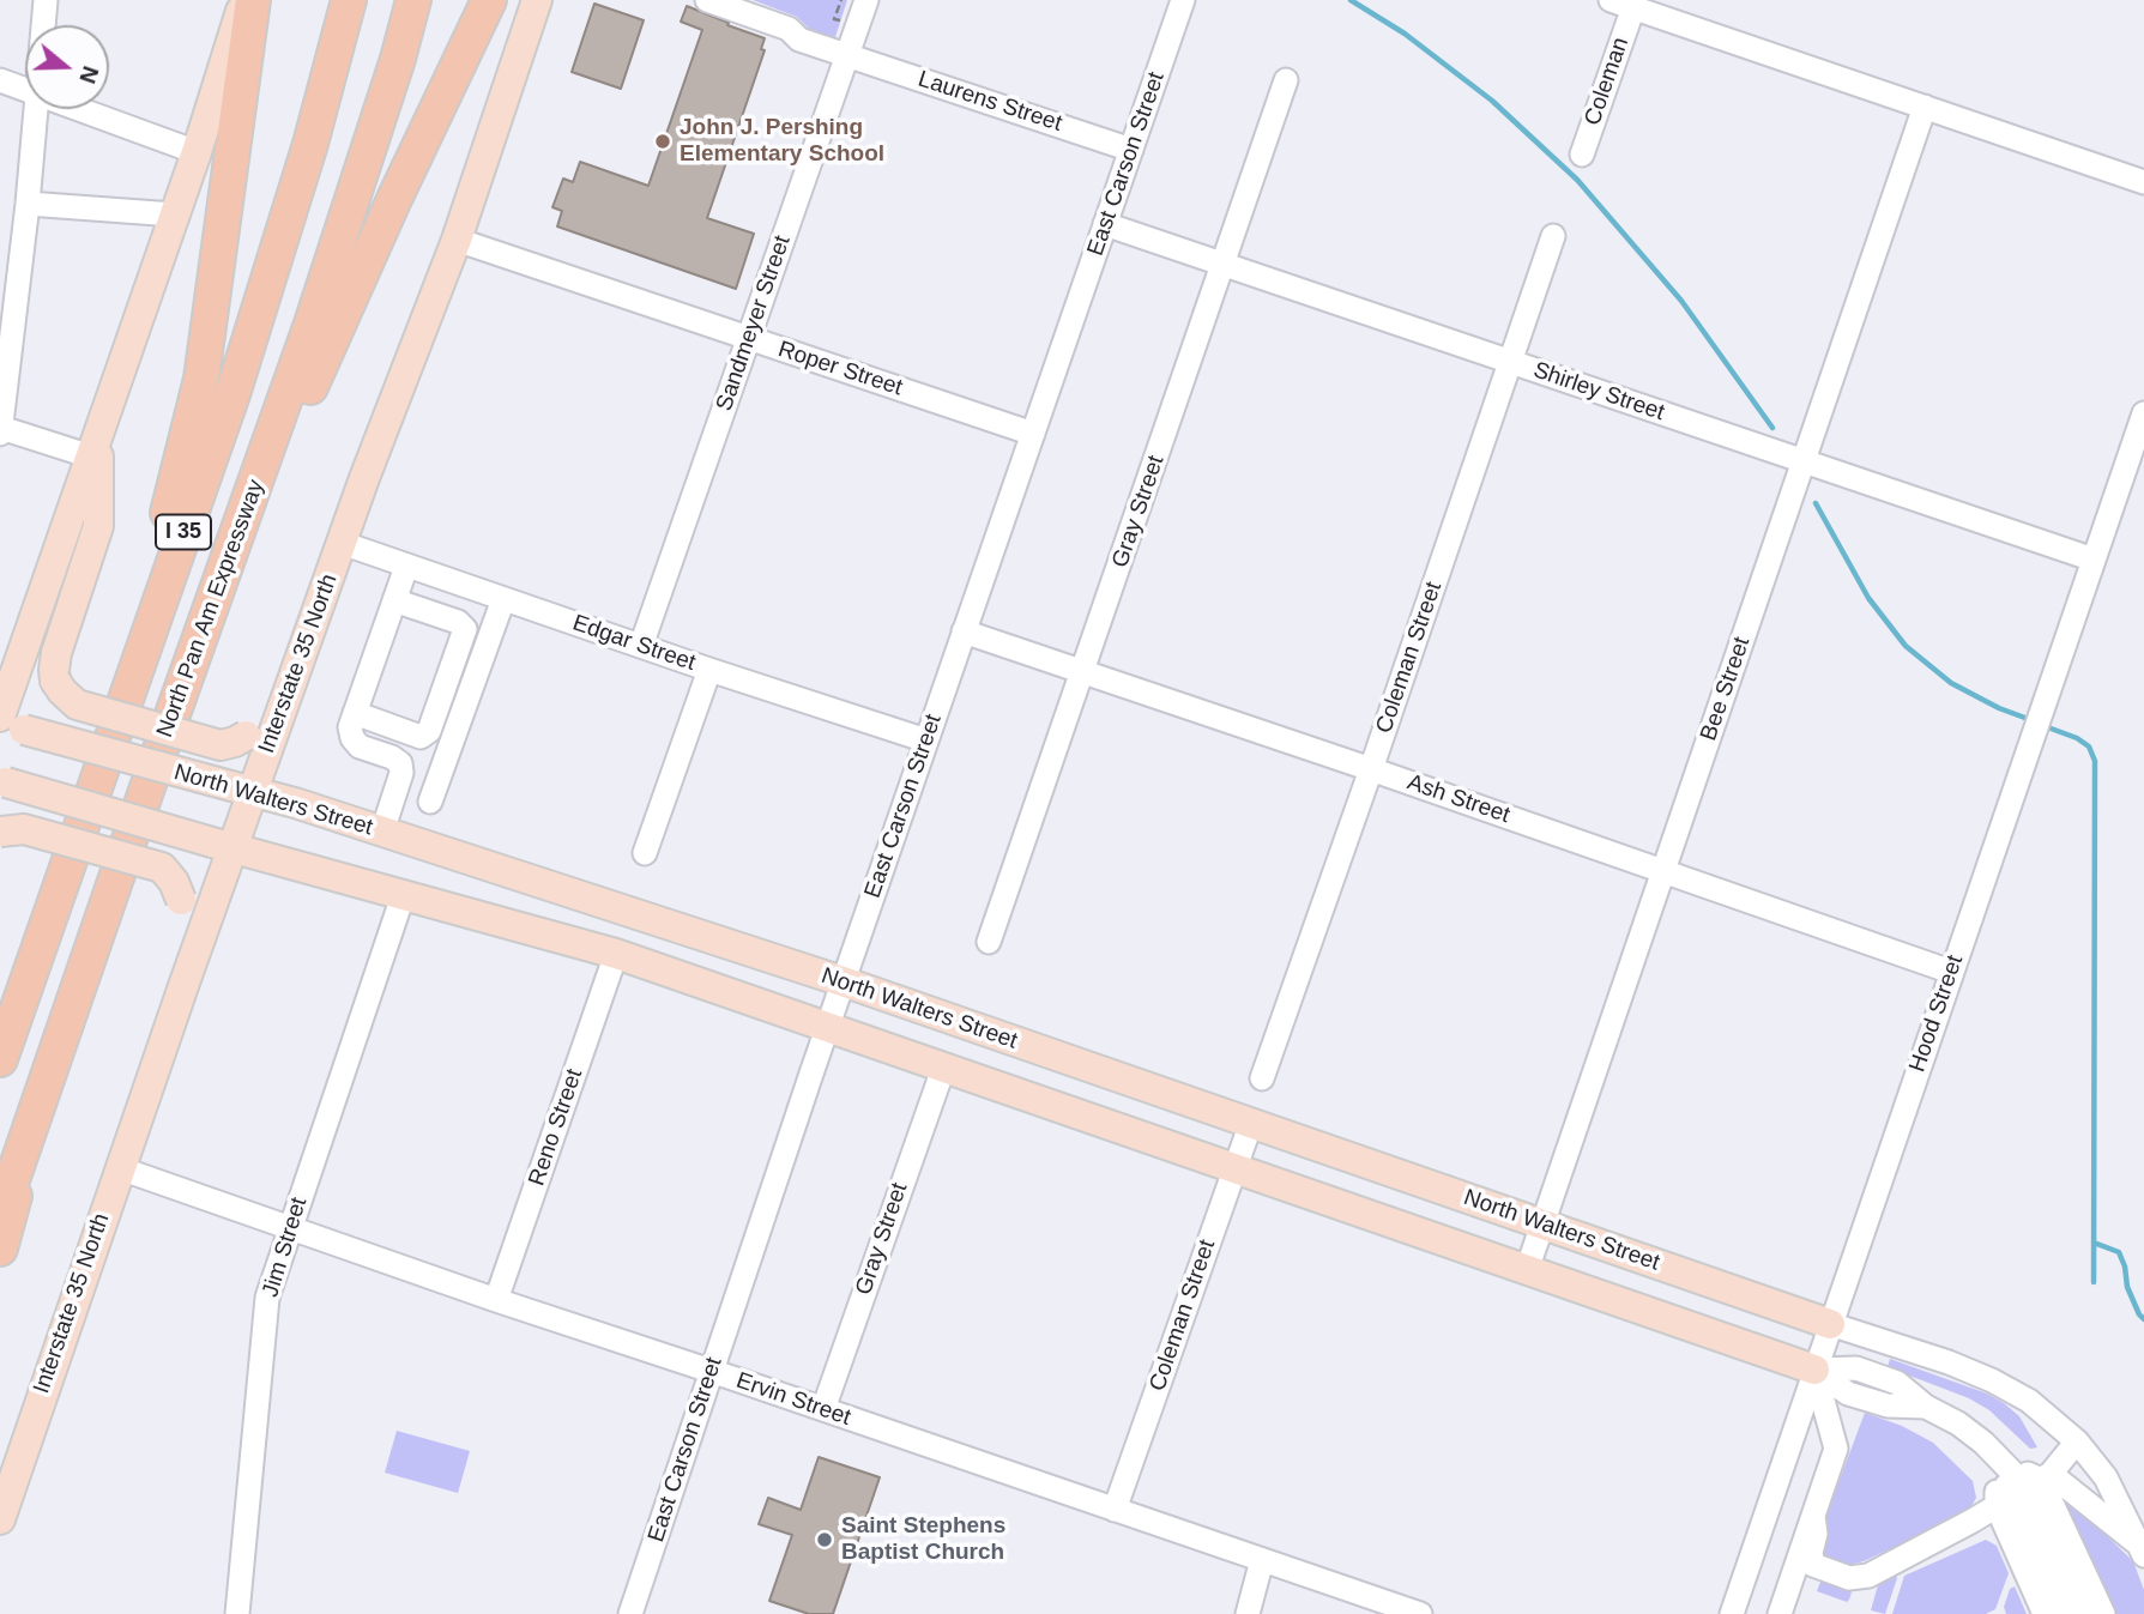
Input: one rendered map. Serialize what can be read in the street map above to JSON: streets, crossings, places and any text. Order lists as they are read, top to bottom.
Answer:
{
  "streets": {
    "highway": ["I 35", "North Pan Am Expressway"],
    "main road": ["Interstate 35 North", "North Walters Street"],
    "street": [
      "Coleman",
      "Laurens Street",
      "East Carson Street",
      "Sandmeyer Street",
      "Roper Street",
      "Shirley Street",
      "Gray Street",
      "Edgar Street",
      "Coleman Street",
      "Bee Street",
      "Ash Street",
      "Hood Street",
      "Reno Street",
      "Jim Street",
      "Ervin Street"
    ]
  },
  "crossings": [
    ["Laurens Street", "East Carson Street"],
    ["Laurens Street", "Sandmeyer Street"],
    ["East Carson Street", "Roper Street"],
    ["East Carson Street", "Shirley Street"],
    ["East Carson Street", "Edgar Street"],
    ["East Carson Street", "Ash Street"],
    ["East Carson Street", "North Walters Street"],
    ["East Carson Street", "Ervin Street"],
    ["Sandmeyer Street", "Roper Street"],
    ["Sandmeyer Street", "Edgar Street"],
    ["Roper Street", "Interstate 35 North"],
    ["Shirley Street", "Gray Street"],
    ["Shirley Street", "Coleman Street"],
    ["Shirley Street", "Bee Street"],
    ["Shirley Street", "Hood Street"],
    ["Gray Street", "Ash Street"],
    ["Gray Street", "North Walters Street"],
    ["Gray Street", "Ervin Street"],
    ["Edgar Street", "Interstate 35 North"],
    ["Coleman Street", "Ash Street"],
    ["Coleman Street", "North Walters Street"],
    ["Coleman Street", "Ervin Street"],
    ["Interstate 35 North", "North Walters Street"],
    ["Interstate 35 North", "Ervin Street"],
    ["Bee Street", "Ash Street"],
    ["Bee Street", "North Walters Street"],
    ["Ash Street", "Hood Street"],
    ["North Walters Street", "Hood Street"],
    ["North Walters Street", "Reno Street"],
    ["North Walters Street", "Jim Street"],
    ["Reno Street", "Ervin Street"],
    ["Jim Street", "Ervin Street"]
  ],
  "places": ["John J. Pershing Elementary School", "Saint Stephens Baptist Church"],
  "north": "right"
}
